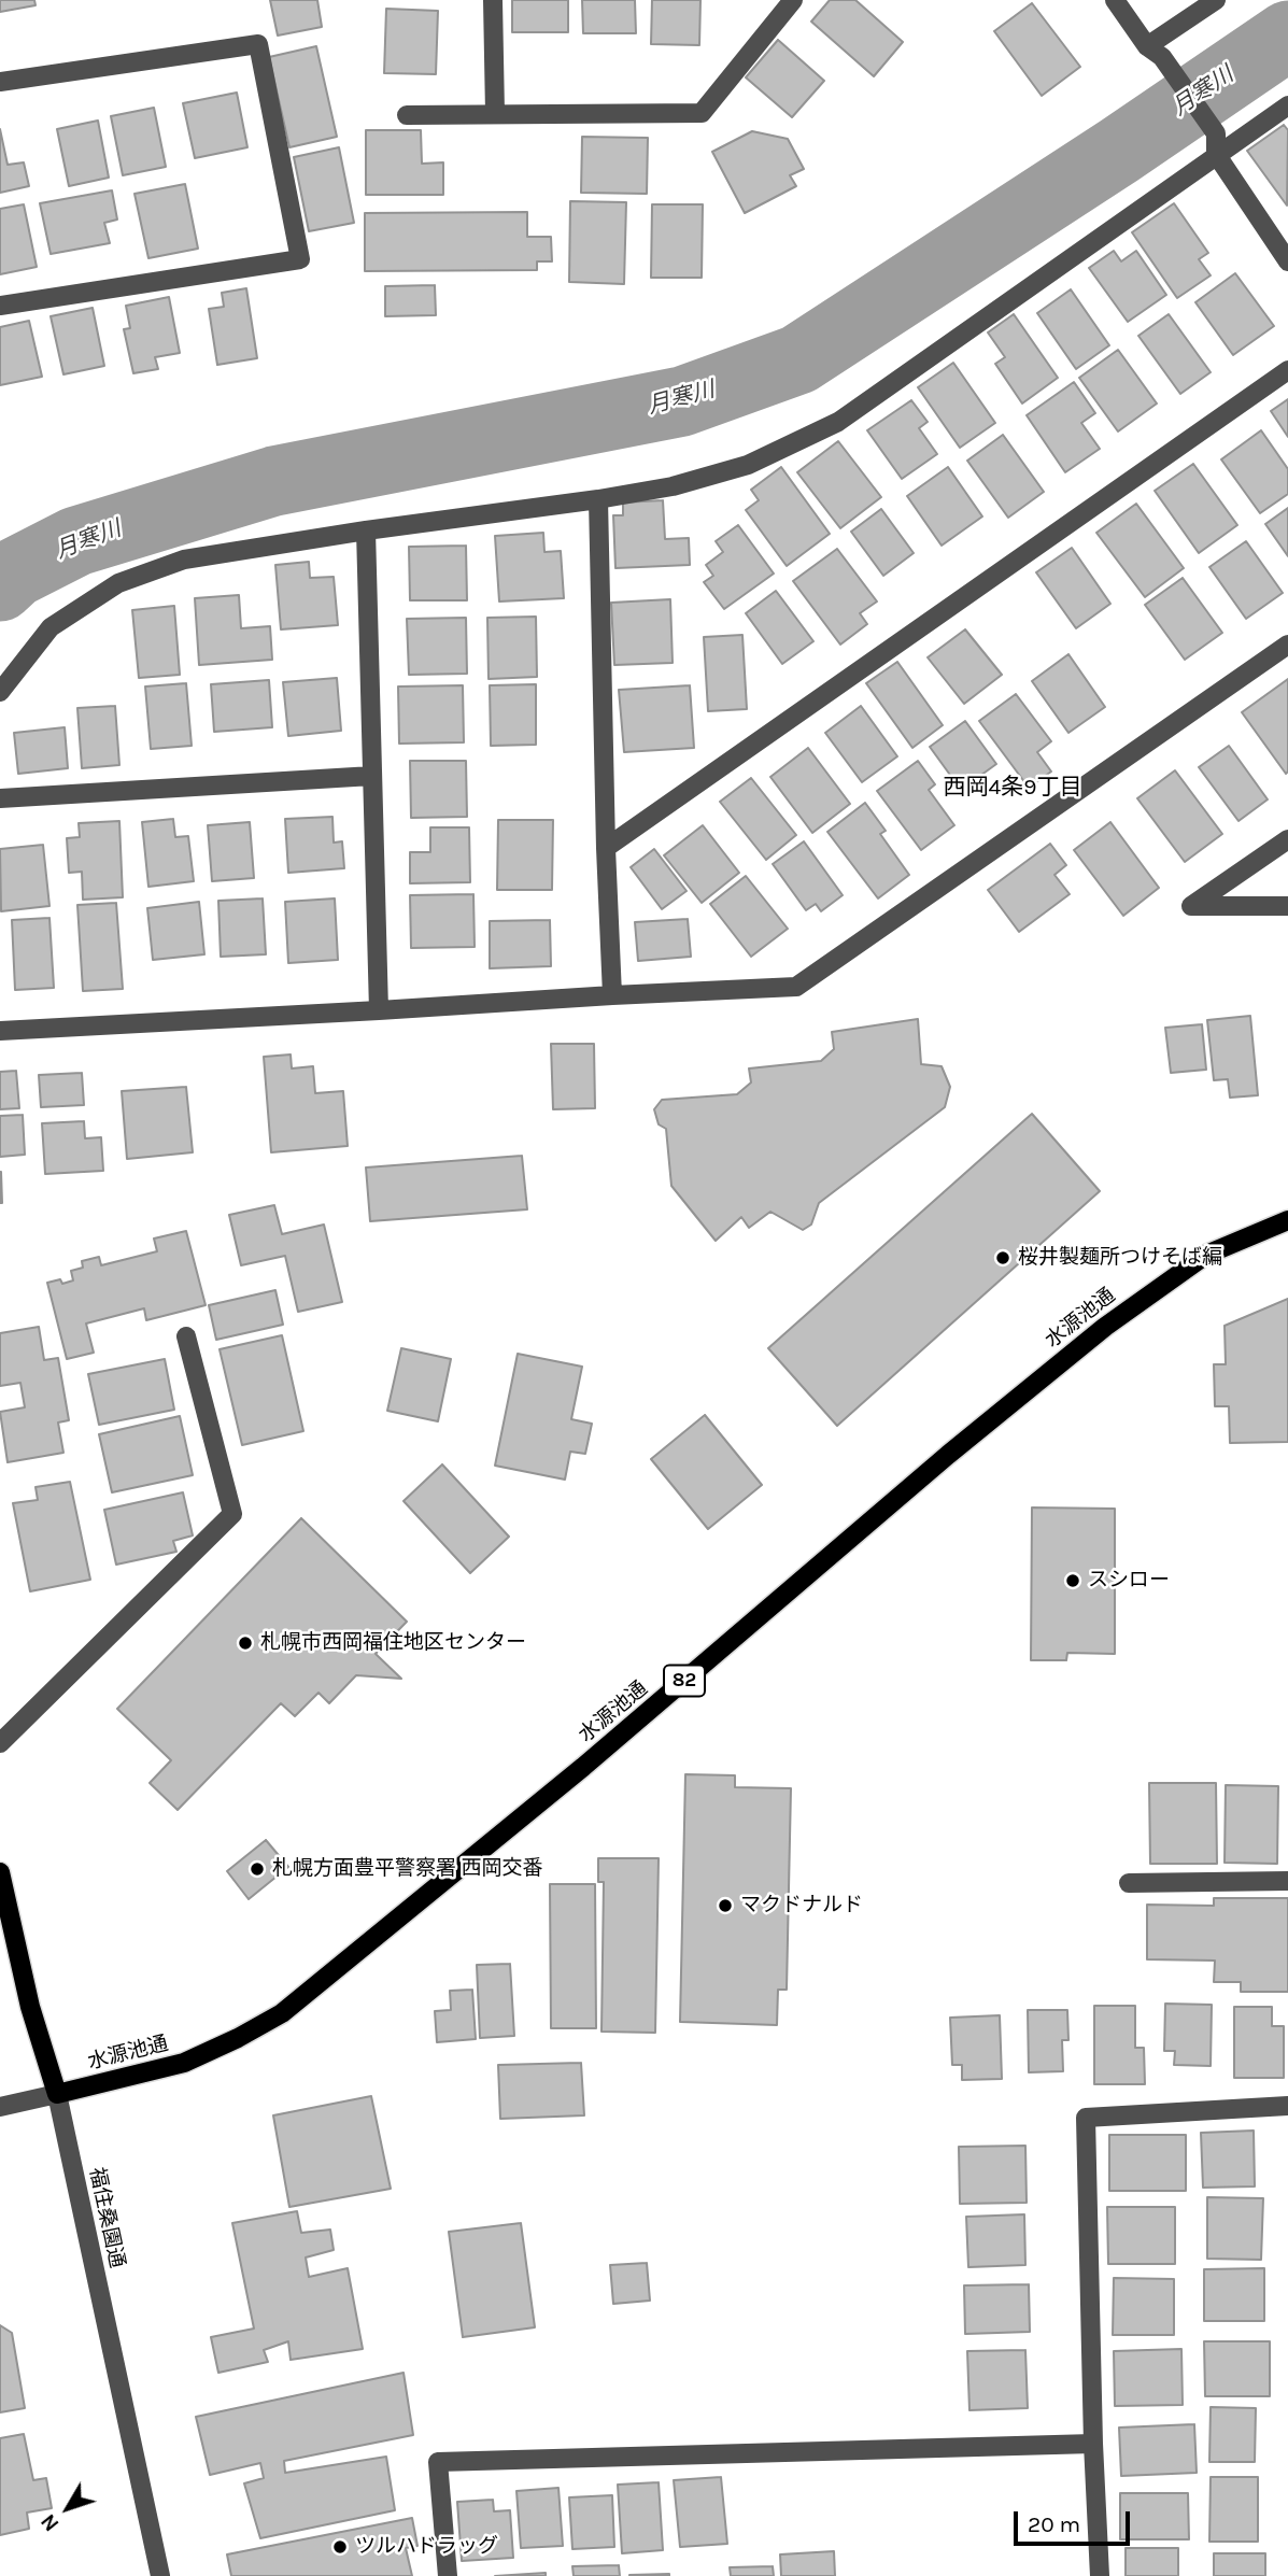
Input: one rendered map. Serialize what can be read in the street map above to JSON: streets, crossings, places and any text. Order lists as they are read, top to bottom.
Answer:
{
  "streets": {
    "main road": ["水源池通", "82", "福住桑園通"]
  },
  "crossings": [
    ["水源池通", "福住桑園通"]
  ],
  "districts": ["西岡4条9丁目"],
  "water": ["月寒川"],
  "places": [
    "桜井製麺所つけそば編",
    "スシロー",
    "札幌市西岡福住地区センター",
    "札幌方面豊平警察署 西岡交番",
    "マクドナルド",
    "ツルハドラッグ"
  ],
  "scale_bar": "20 m",
  "north": "bottom left"
}
